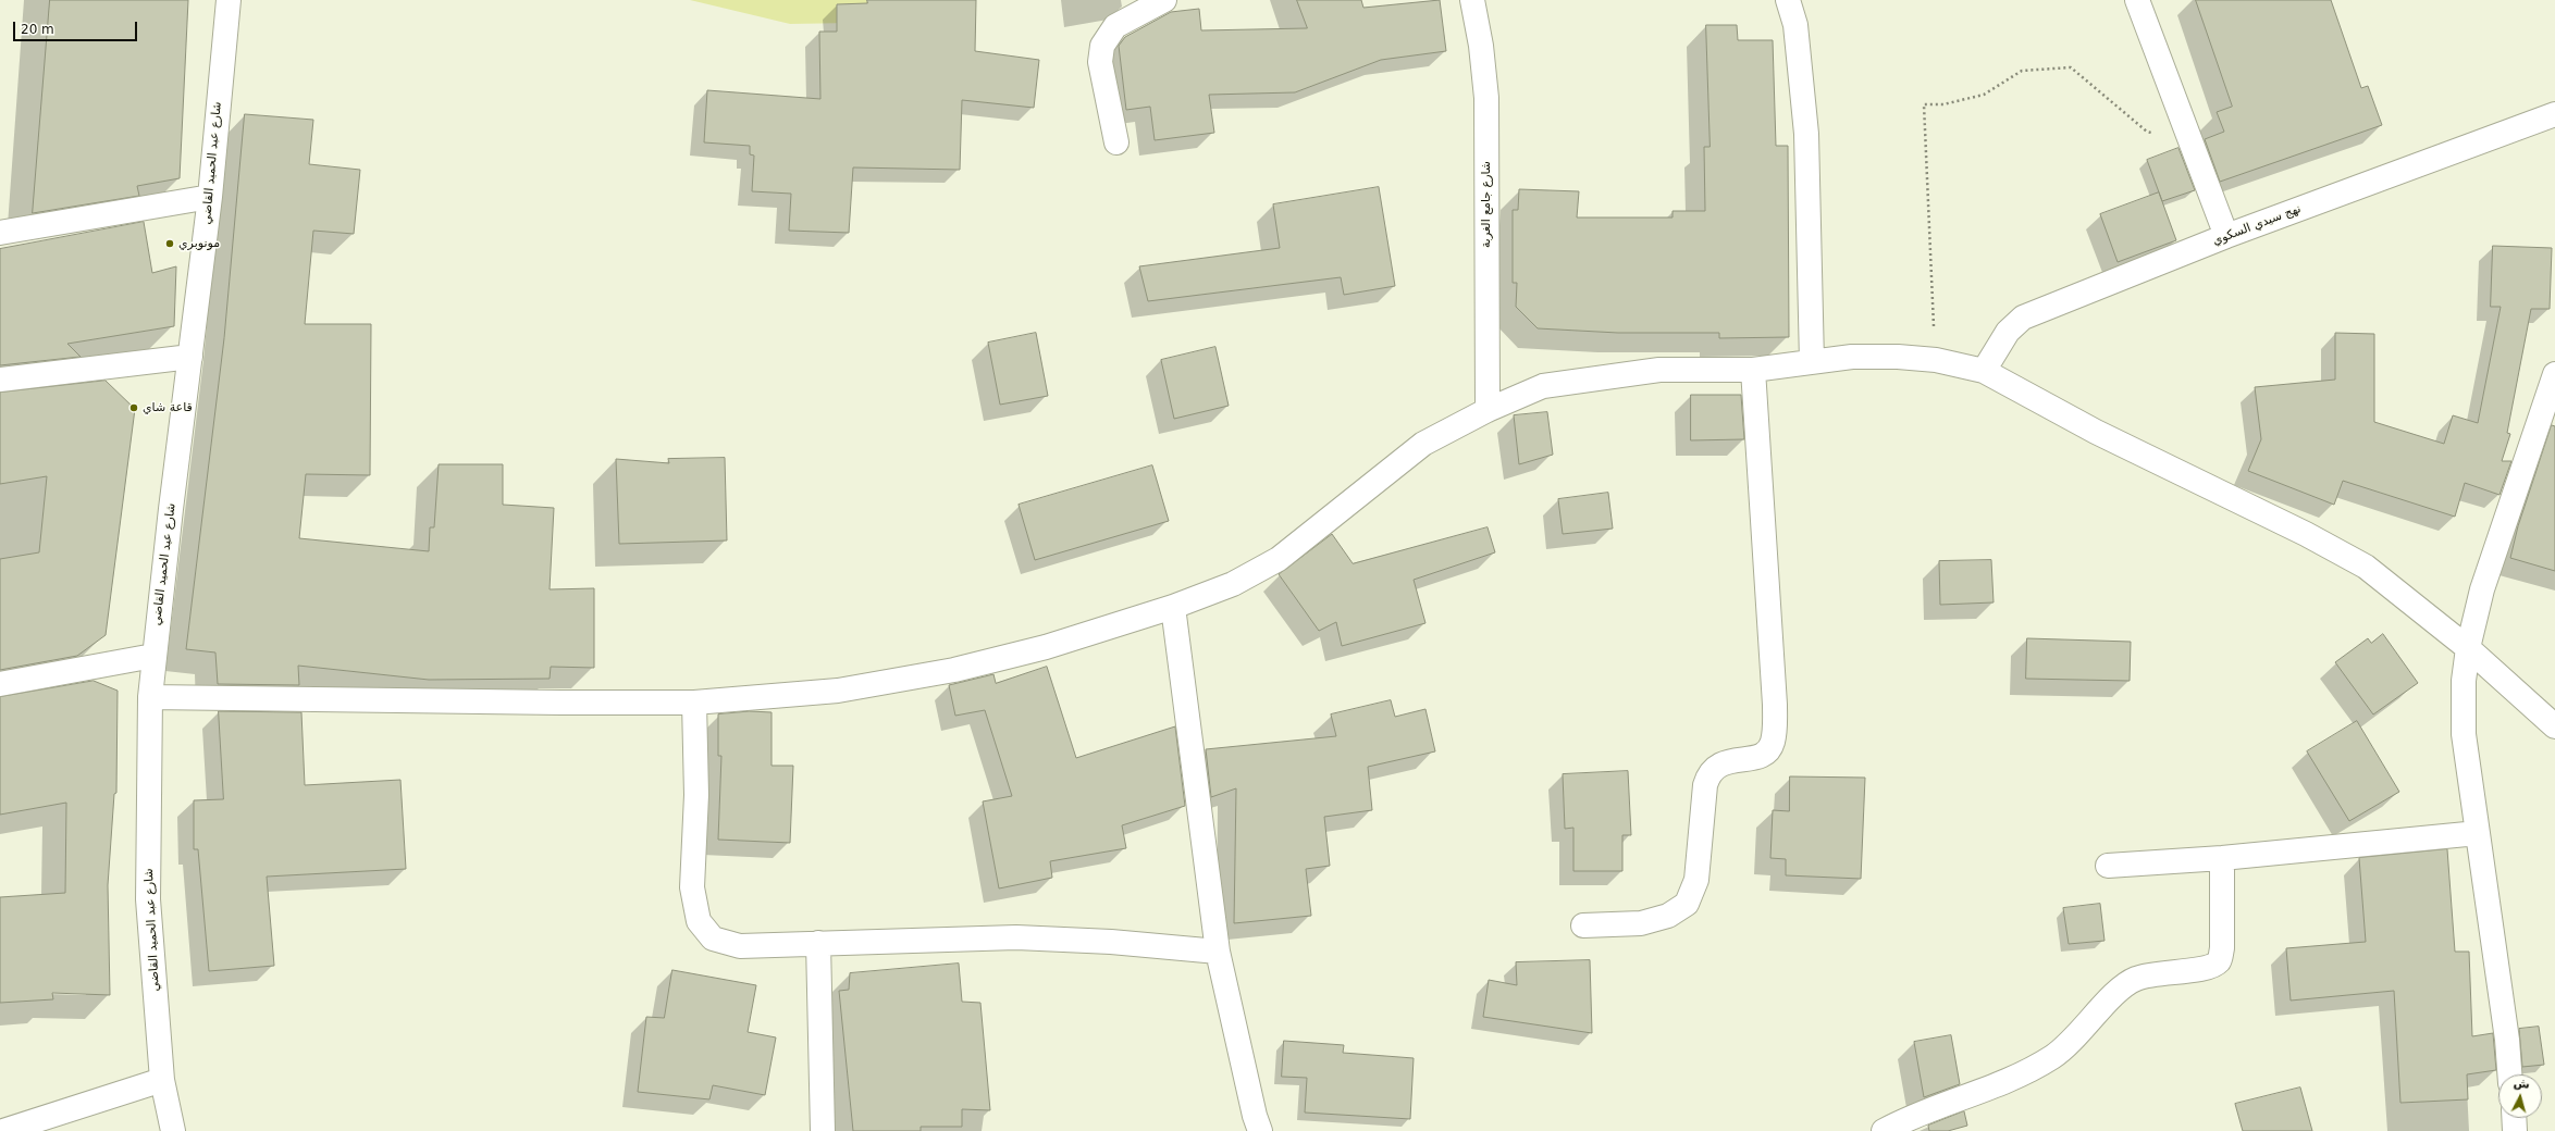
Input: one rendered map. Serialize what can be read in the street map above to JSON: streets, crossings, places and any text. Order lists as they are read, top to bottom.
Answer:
{
  "streets": {
    "street": ["شارع عبد الحميد القاضي", "شارع جامع الغربة", "نهج سيدي السكوي"]
  },
  "places": ["مونوبري", "قاعة شاي"],
  "scale_bar": "20 m",
  "north": "top"
}
